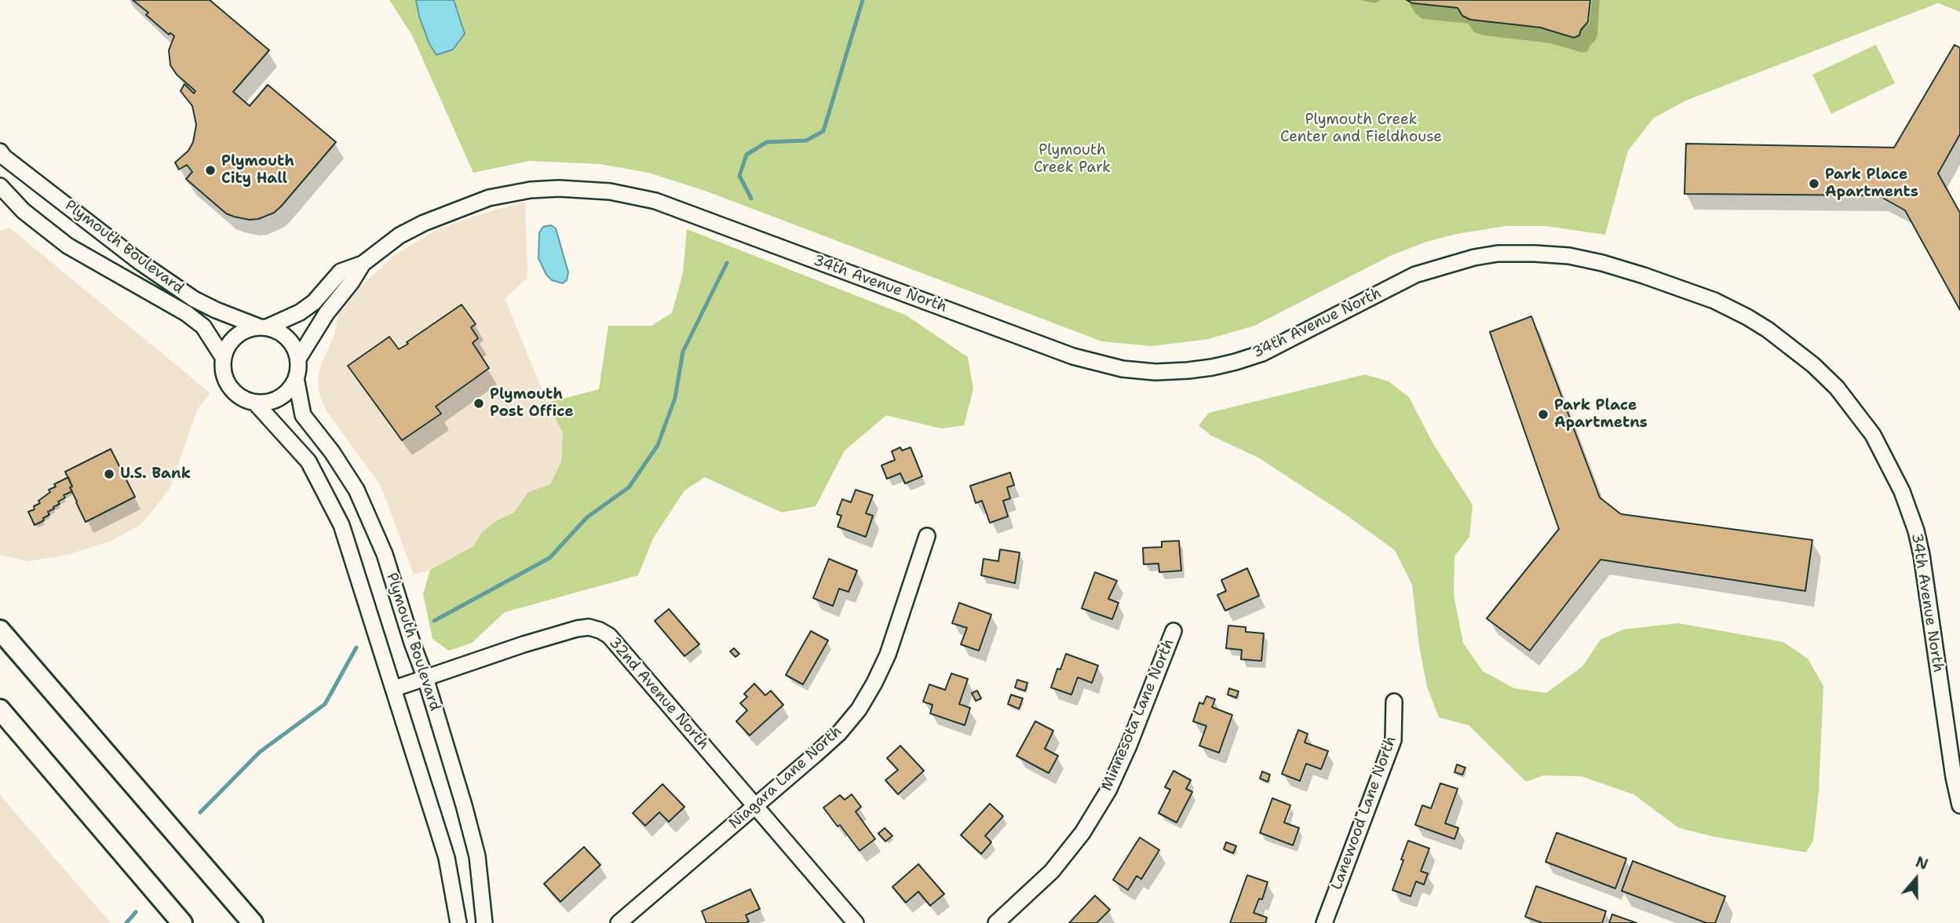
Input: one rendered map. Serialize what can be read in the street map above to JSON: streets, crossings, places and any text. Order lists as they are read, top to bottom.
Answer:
{
  "streets": {
    "street": [
      "Plymouth Boulevard",
      "34th Avenue North",
      "32nd Avenue North",
      "Minnesota Lane North",
      "Niagara Lane North",
      "Lanewood Lane North"
    ]
  },
  "crossings": [
    ["Plymouth Boulevard", "34th Avenue North"],
    ["Plymouth Boulevard", "32nd Avenue North"],
    ["32nd Avenue North", "Niagara Lane North"]
  ],
  "parks": ["Plymouth Creek Center and Fieldhouse", "Plymouth Creek Park"],
  "places": [
    "Plymouth City Hall",
    "Park Place Apartments",
    "Plymouth Post Office",
    "Park Place Apartmetns",
    "U.S. Bank"
  ],
  "north": "top"
}
